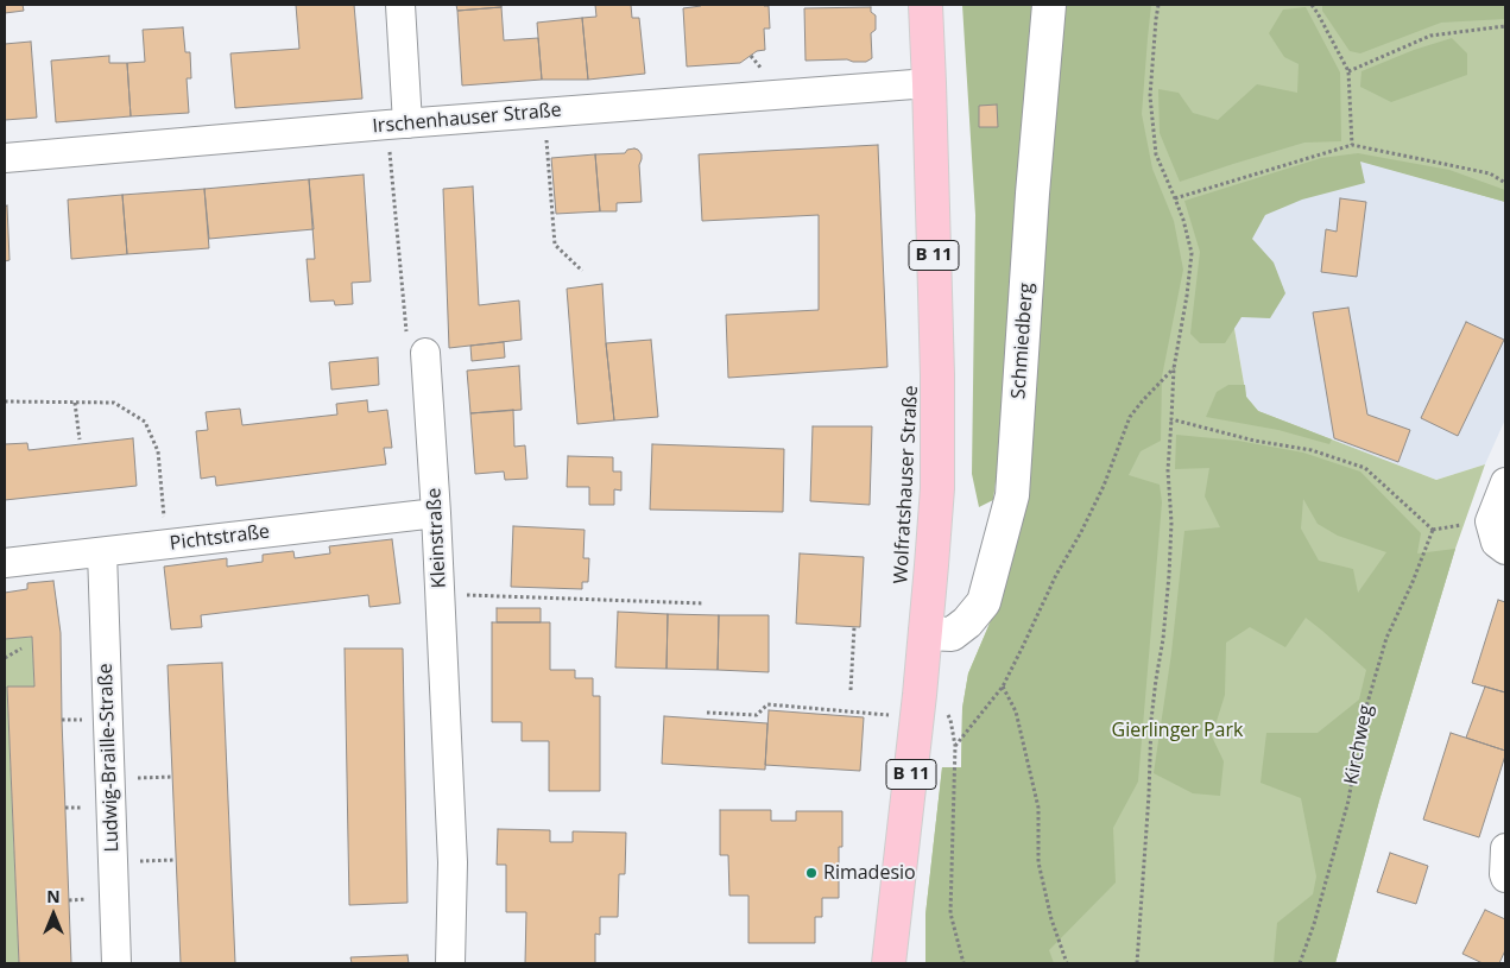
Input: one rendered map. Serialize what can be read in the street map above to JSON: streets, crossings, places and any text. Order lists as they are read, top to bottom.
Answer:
{
  "streets": {
    "main road": ["B 11", "Wolfratshauser Straße"],
    "street": [
      "Irschenhauser Straße",
      "Schmiedberg",
      "Pichtstraße",
      "Kleinstraße",
      "Ludwig-Braille-Straße"
    ],
    "path": ["Kirchweg"]
  },
  "crossings": [
    ["Irschenhauser Straße", "Wolfratshauser Straße"],
    ["Schmiedberg", "Wolfratshauser Straße"],
    ["Pichtstraße", "Kleinstraße"],
    ["Pichtstraße", "Ludwig-Braille-Straße"]
  ],
  "parks": ["Gierlinger Park"],
  "places": ["Rimadesio"],
  "north": "top"
}
